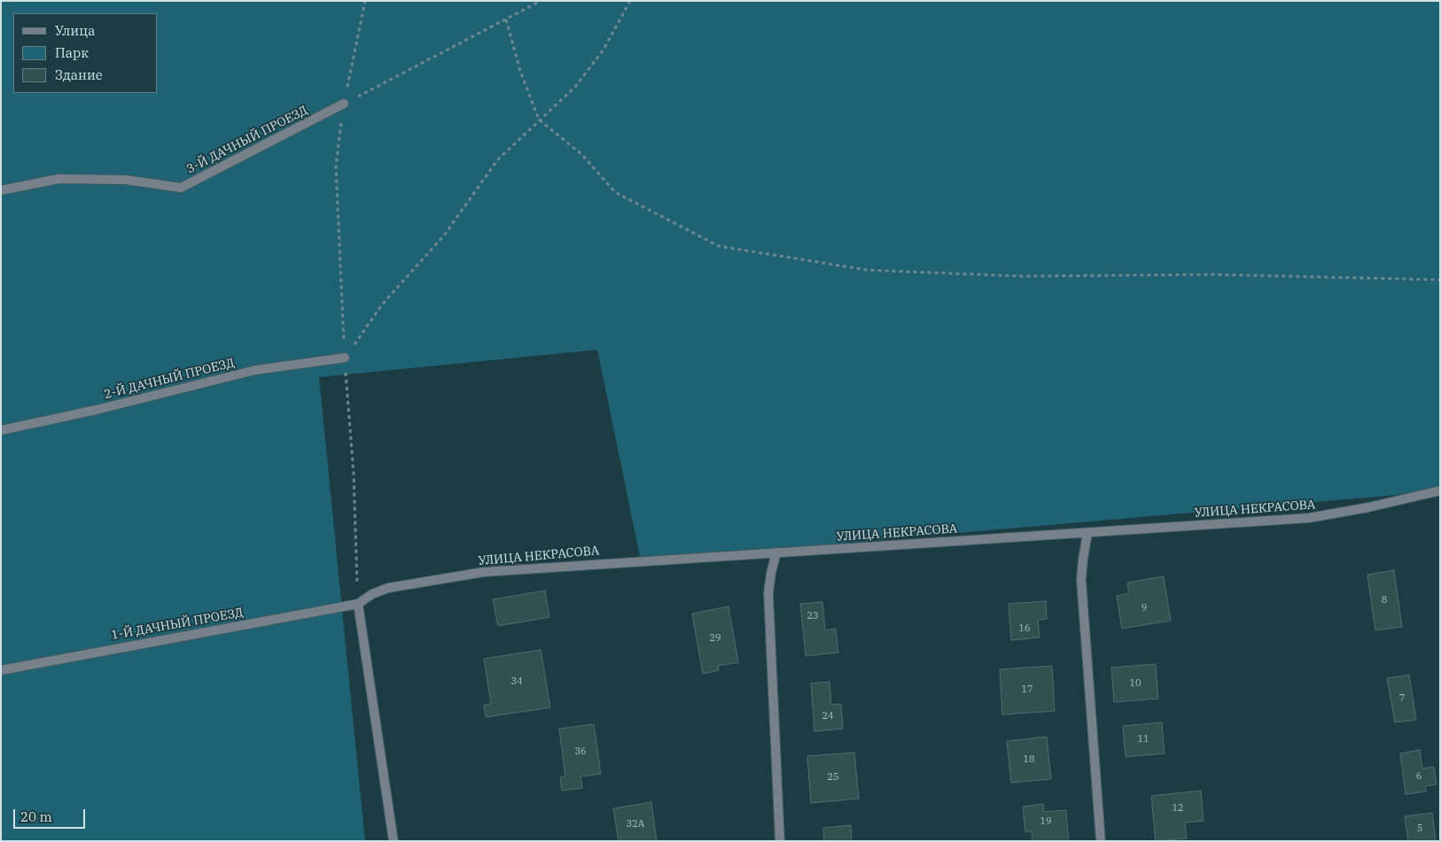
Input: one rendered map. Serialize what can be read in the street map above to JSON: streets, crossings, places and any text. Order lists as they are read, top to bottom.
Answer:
{
  "streets": {
    "street": [
      "3-Й ДАЧНЫЙ ПРОЕЗД",
      "2-Й ДАЧНЫЙ ПРОЕЗД",
      "УЛИЦА НЕКРАСОВА",
      "1-Й ДАЧНЫЙ ПРОЕЗД"
    ]
  },
  "crossings": [
    ["УЛИЦА НЕКРАСОВА", "1-Й ДАЧНЫЙ ПРОЕЗД"]
  ],
  "house_numbers": [
    "8",
    "9",
    "23",
    "16",
    "29",
    "34",
    "10",
    "17",
    "7",
    "24",
    "11",
    "36",
    "18",
    "6",
    "25",
    "12",
    "19",
    "32А",
    "5"
  ],
  "legend": ["Улица", "Парк", "Здание"],
  "scale_bar": "20 m"
}
